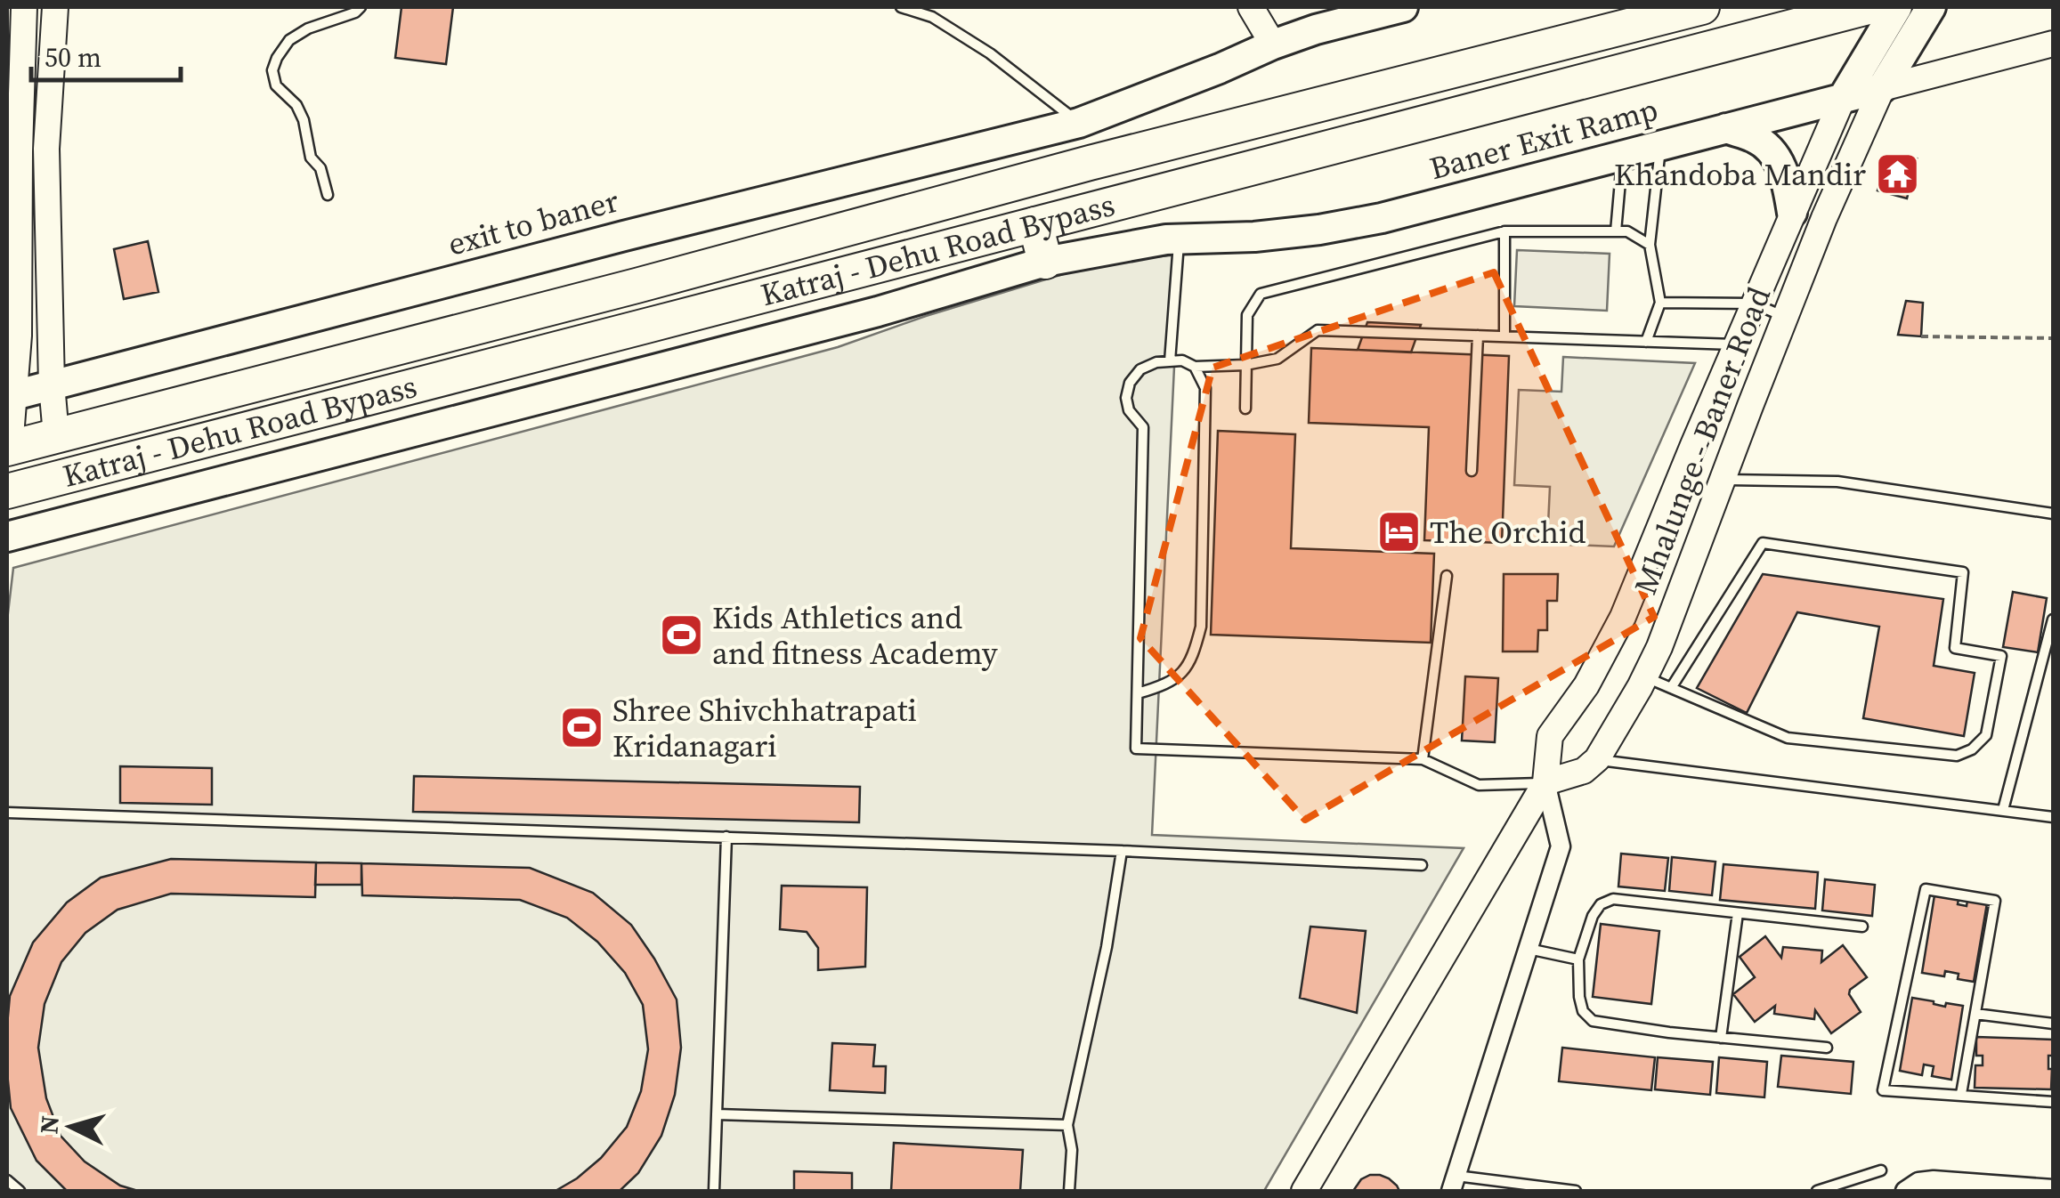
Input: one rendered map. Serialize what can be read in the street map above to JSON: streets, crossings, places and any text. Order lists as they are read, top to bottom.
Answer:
{
  "streets": {
    "highway": ["Katraj - Dehu Road Bypass"],
    "main road": ["Baner Exit Ramp", "exit to baner", "Mhalunge - Baner Road"]
  },
  "crossings": [
    ["Baner Exit Ramp", "Mhalunge - Baner Road"]
  ],
  "places": {
    "temple": ["Khandoba Mandir"],
    "hotel": ["The Orchid"],
    "sports": ["Kids Athletics and and fitness Academy", "Shree Shivchhatrapati Kridanagari"]
  },
  "scale_bar": "50 m",
  "north": "left"
}
